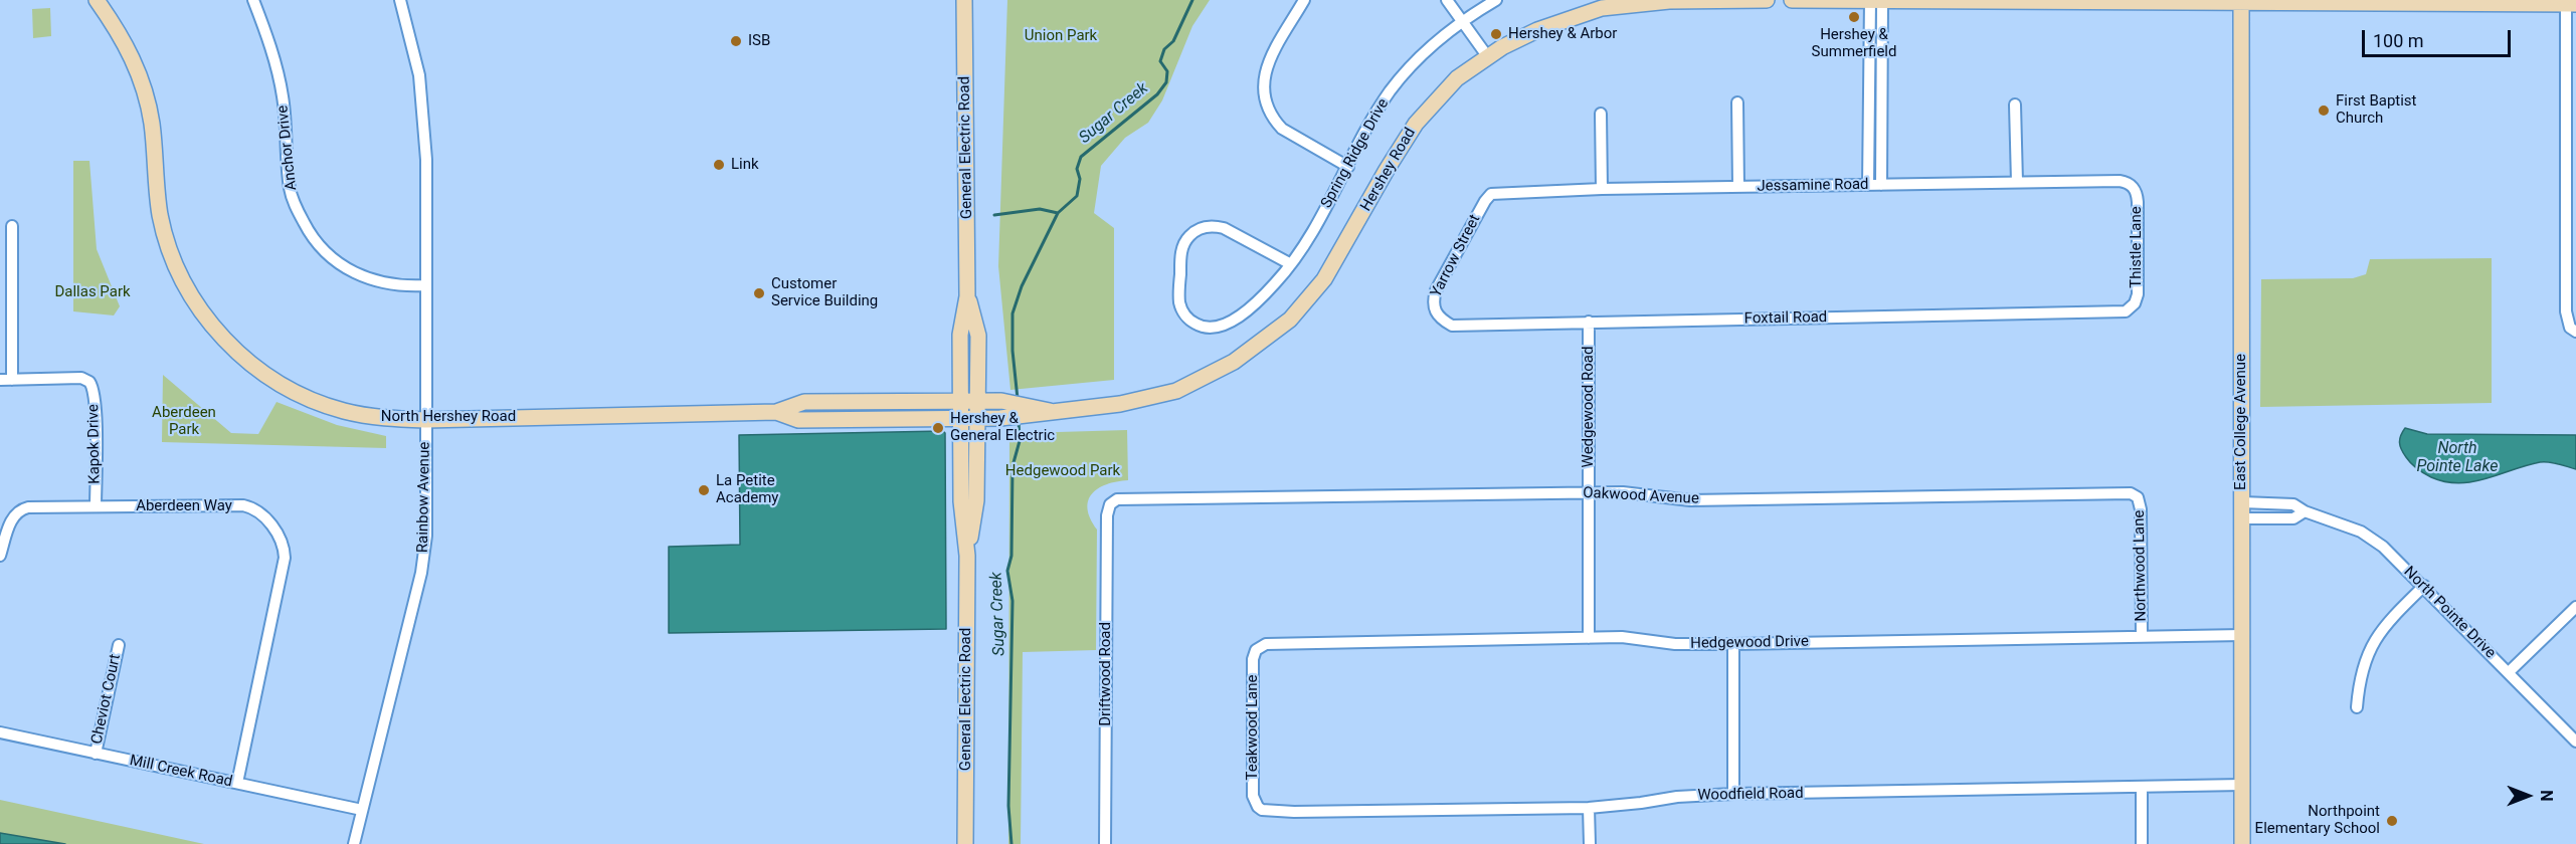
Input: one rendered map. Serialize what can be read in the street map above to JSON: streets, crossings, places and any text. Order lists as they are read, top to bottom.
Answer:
{
  "streets": {
    "main road": [
      "General Electric Road",
      "Hershey Road",
      "North Hershey Road",
      "East College Avenue"
    ],
    "street": [
      "Anchor Drive",
      "Spring Ridge Drive",
      "Jessamine Road",
      "Thistle Lane",
      "Yarrow Street",
      "Foxtail Road",
      "Wedgewood Road",
      "Kapok Drive",
      "Oakwood Avenue",
      "Rainbow Avenue",
      "Aberdeen Way",
      "Northwood Lane",
      "North Pointe Drive",
      "Hedgewood Drive",
      "Driftwood Road",
      "Cheviot Court",
      "Teakwood Lane",
      "Mill Creek Road",
      "Woodfield Road"
    ]
  },
  "crossings": [
    ["Anchor Drive", "Rainbow Avenue"],
    ["General Electric Road", "Hershey Road"],
    ["General Electric Road", "North Hershey Road"],
    ["Hershey Road", "North Hershey Road"],
    ["Jessamine Road", "Thistle Lane"],
    ["Jessamine Road", "Yarrow Street"],
    ["Thistle Lane", "Foxtail Road"],
    ["Yarrow Street", "Foxtail Road"],
    ["Foxtail Road", "Wedgewood Road"],
    ["Wedgewood Road", "Oakwood Avenue"],
    ["Wedgewood Road", "Hedgewood Drive"],
    ["North Hershey Road", "Rainbow Avenue"],
    ["East College Avenue", "North Pointe Drive"],
    ["East College Avenue", "Hedgewood Drive"],
    ["East College Avenue", "Woodfield Road"],
    ["Kapok Drive", "Aberdeen Way"],
    ["Oakwood Avenue", "Northwood Lane"],
    ["Oakwood Avenue", "Driftwood Road"],
    ["Rainbow Avenue", "Mill Creek Road"],
    ["Aberdeen Way", "Mill Creek Road"],
    ["Northwood Lane", "Hedgewood Drive"],
    ["Hedgewood Drive", "Teakwood Lane"],
    ["Cheviot Court", "Mill Creek Road"],
    ["Teakwood Lane", "Woodfield Road"]
  ],
  "water": ["Sugar Creek", "North Pointe Lake"],
  "parks": [
    "Union Park",
    "Dallas Park",
    "Aberdeen Park",
    "Hedgewood Park"
  ],
  "places": [
    "Hershey & Summerfield",
    "Hershey & Arbor",
    "ISB",
    "First Baptist Church",
    "Link",
    "Customer Service Building",
    "Hershey & General Electric",
    "La Petite Academy",
    "Northpoint Elementary School"
  ],
  "scale_bar": "100 m",
  "north": "right"
}
